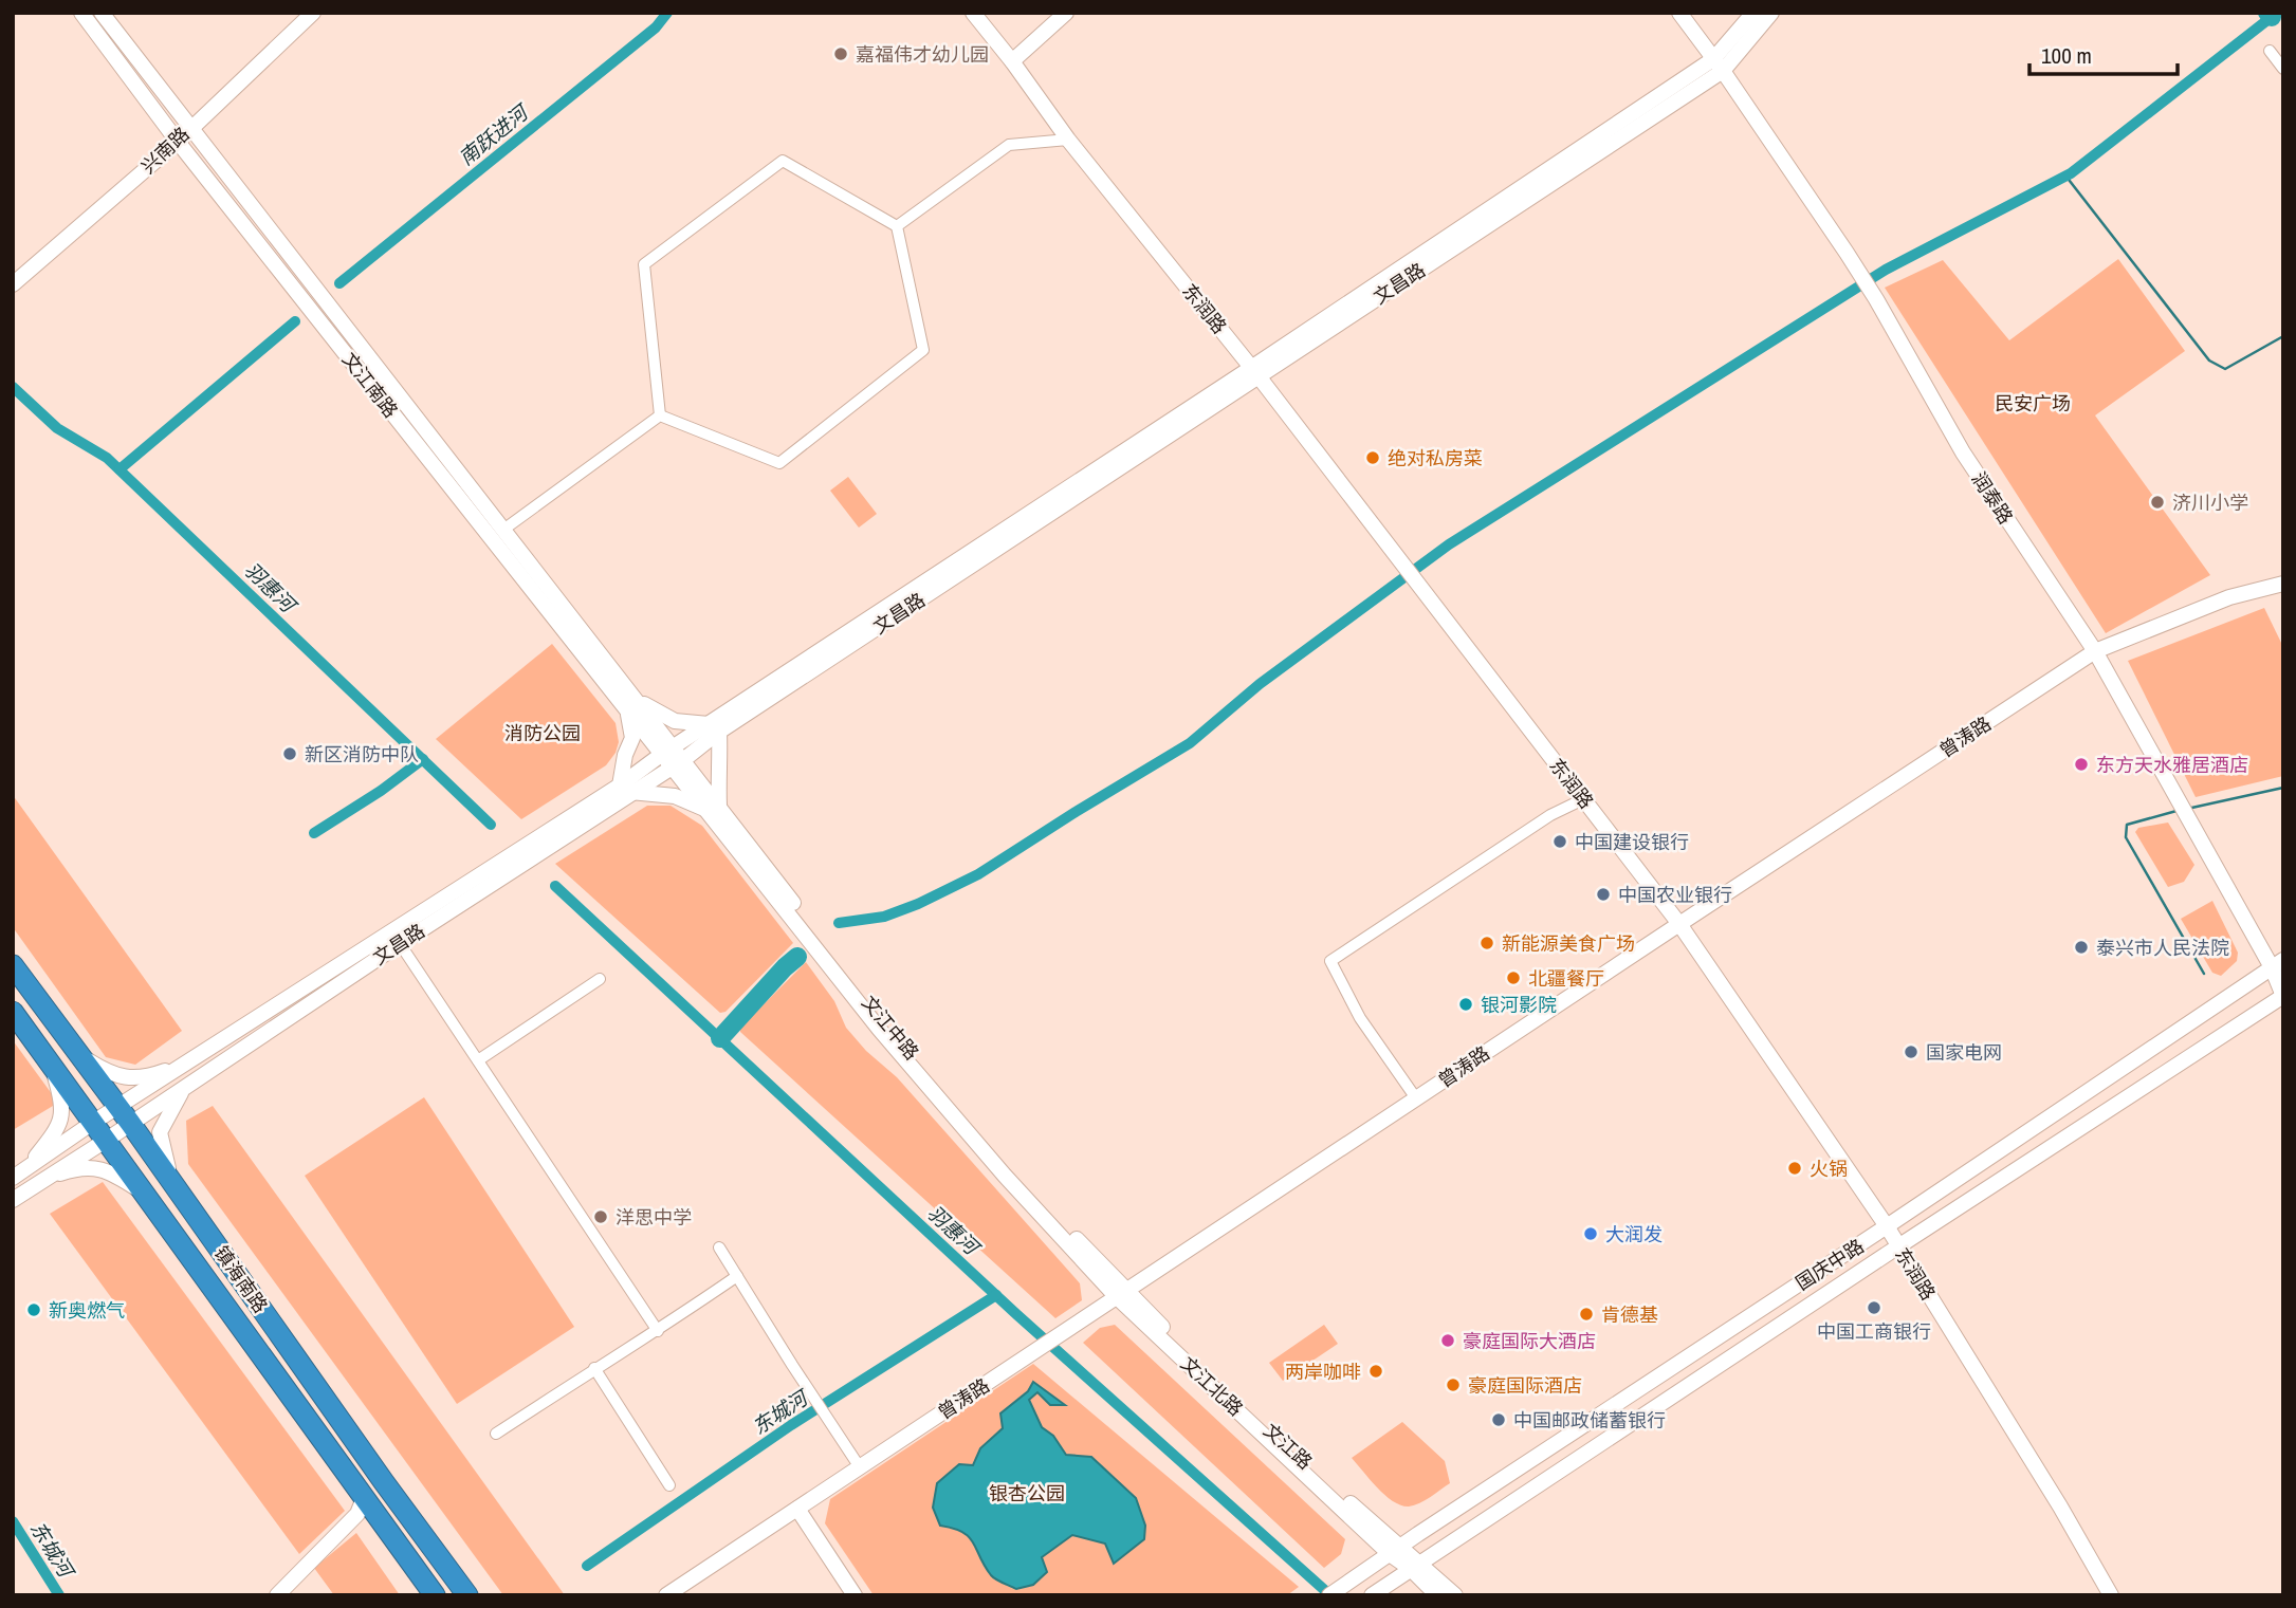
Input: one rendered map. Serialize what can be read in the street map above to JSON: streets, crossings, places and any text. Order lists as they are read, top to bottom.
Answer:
{
  "streets": {
    "highway": ["镇海南路"],
    "main road": [
      "兴南路",
      "文昌路",
      "东润路",
      "文江南路",
      "润泰路",
      "曾涛路",
      "文江中路",
      "国庆中路",
      "文江路"
    ]
  },
  "crossings": [
    ["兴南路", "文江南路"],
    ["文昌路", "东润路"],
    ["文昌路", "文江南路"],
    ["文昌路", "润泰路"],
    ["文昌路", "文江中路"],
    ["文昌路", "镇海南路"],
    ["东润路", "曾涛路"],
    ["东润路", "国庆中路"],
    ["文江南路", "文江中路"],
    ["润泰路", "曾涛路"],
    ["润泰路", "国庆中路"],
    ["曾涛路", "文江中路"],
    ["曾涛路", "文江路"],
    ["文江中路", "文江路"],
    ["国庆中路", "文江路"]
  ],
  "water": ["南跃进河", "羽惠河", "东城河"],
  "parks": ["民安广场", "消防公园", "银杏公园"],
  "places": [
    "嘉福伟才幼儿园",
    "绝对私房菜",
    "济川小学",
    "新区消防中队",
    "东方天水雅居酒店",
    "中国建设银行",
    "中国农业银行",
    "新能源美食广场",
    "泰兴市人民法院",
    "北疆餐厅",
    "银河影院",
    "国家电网",
    "火锅",
    "洋思中学",
    "大润发",
    "中国工商银行",
    "新奥燃气",
    "肯德基",
    "豪庭国际大酒店",
    "两岸咖啡",
    "豪庭国际酒店",
    "中国邮政储蓄银行"
  ],
  "scale_bar": "100 m"
}
